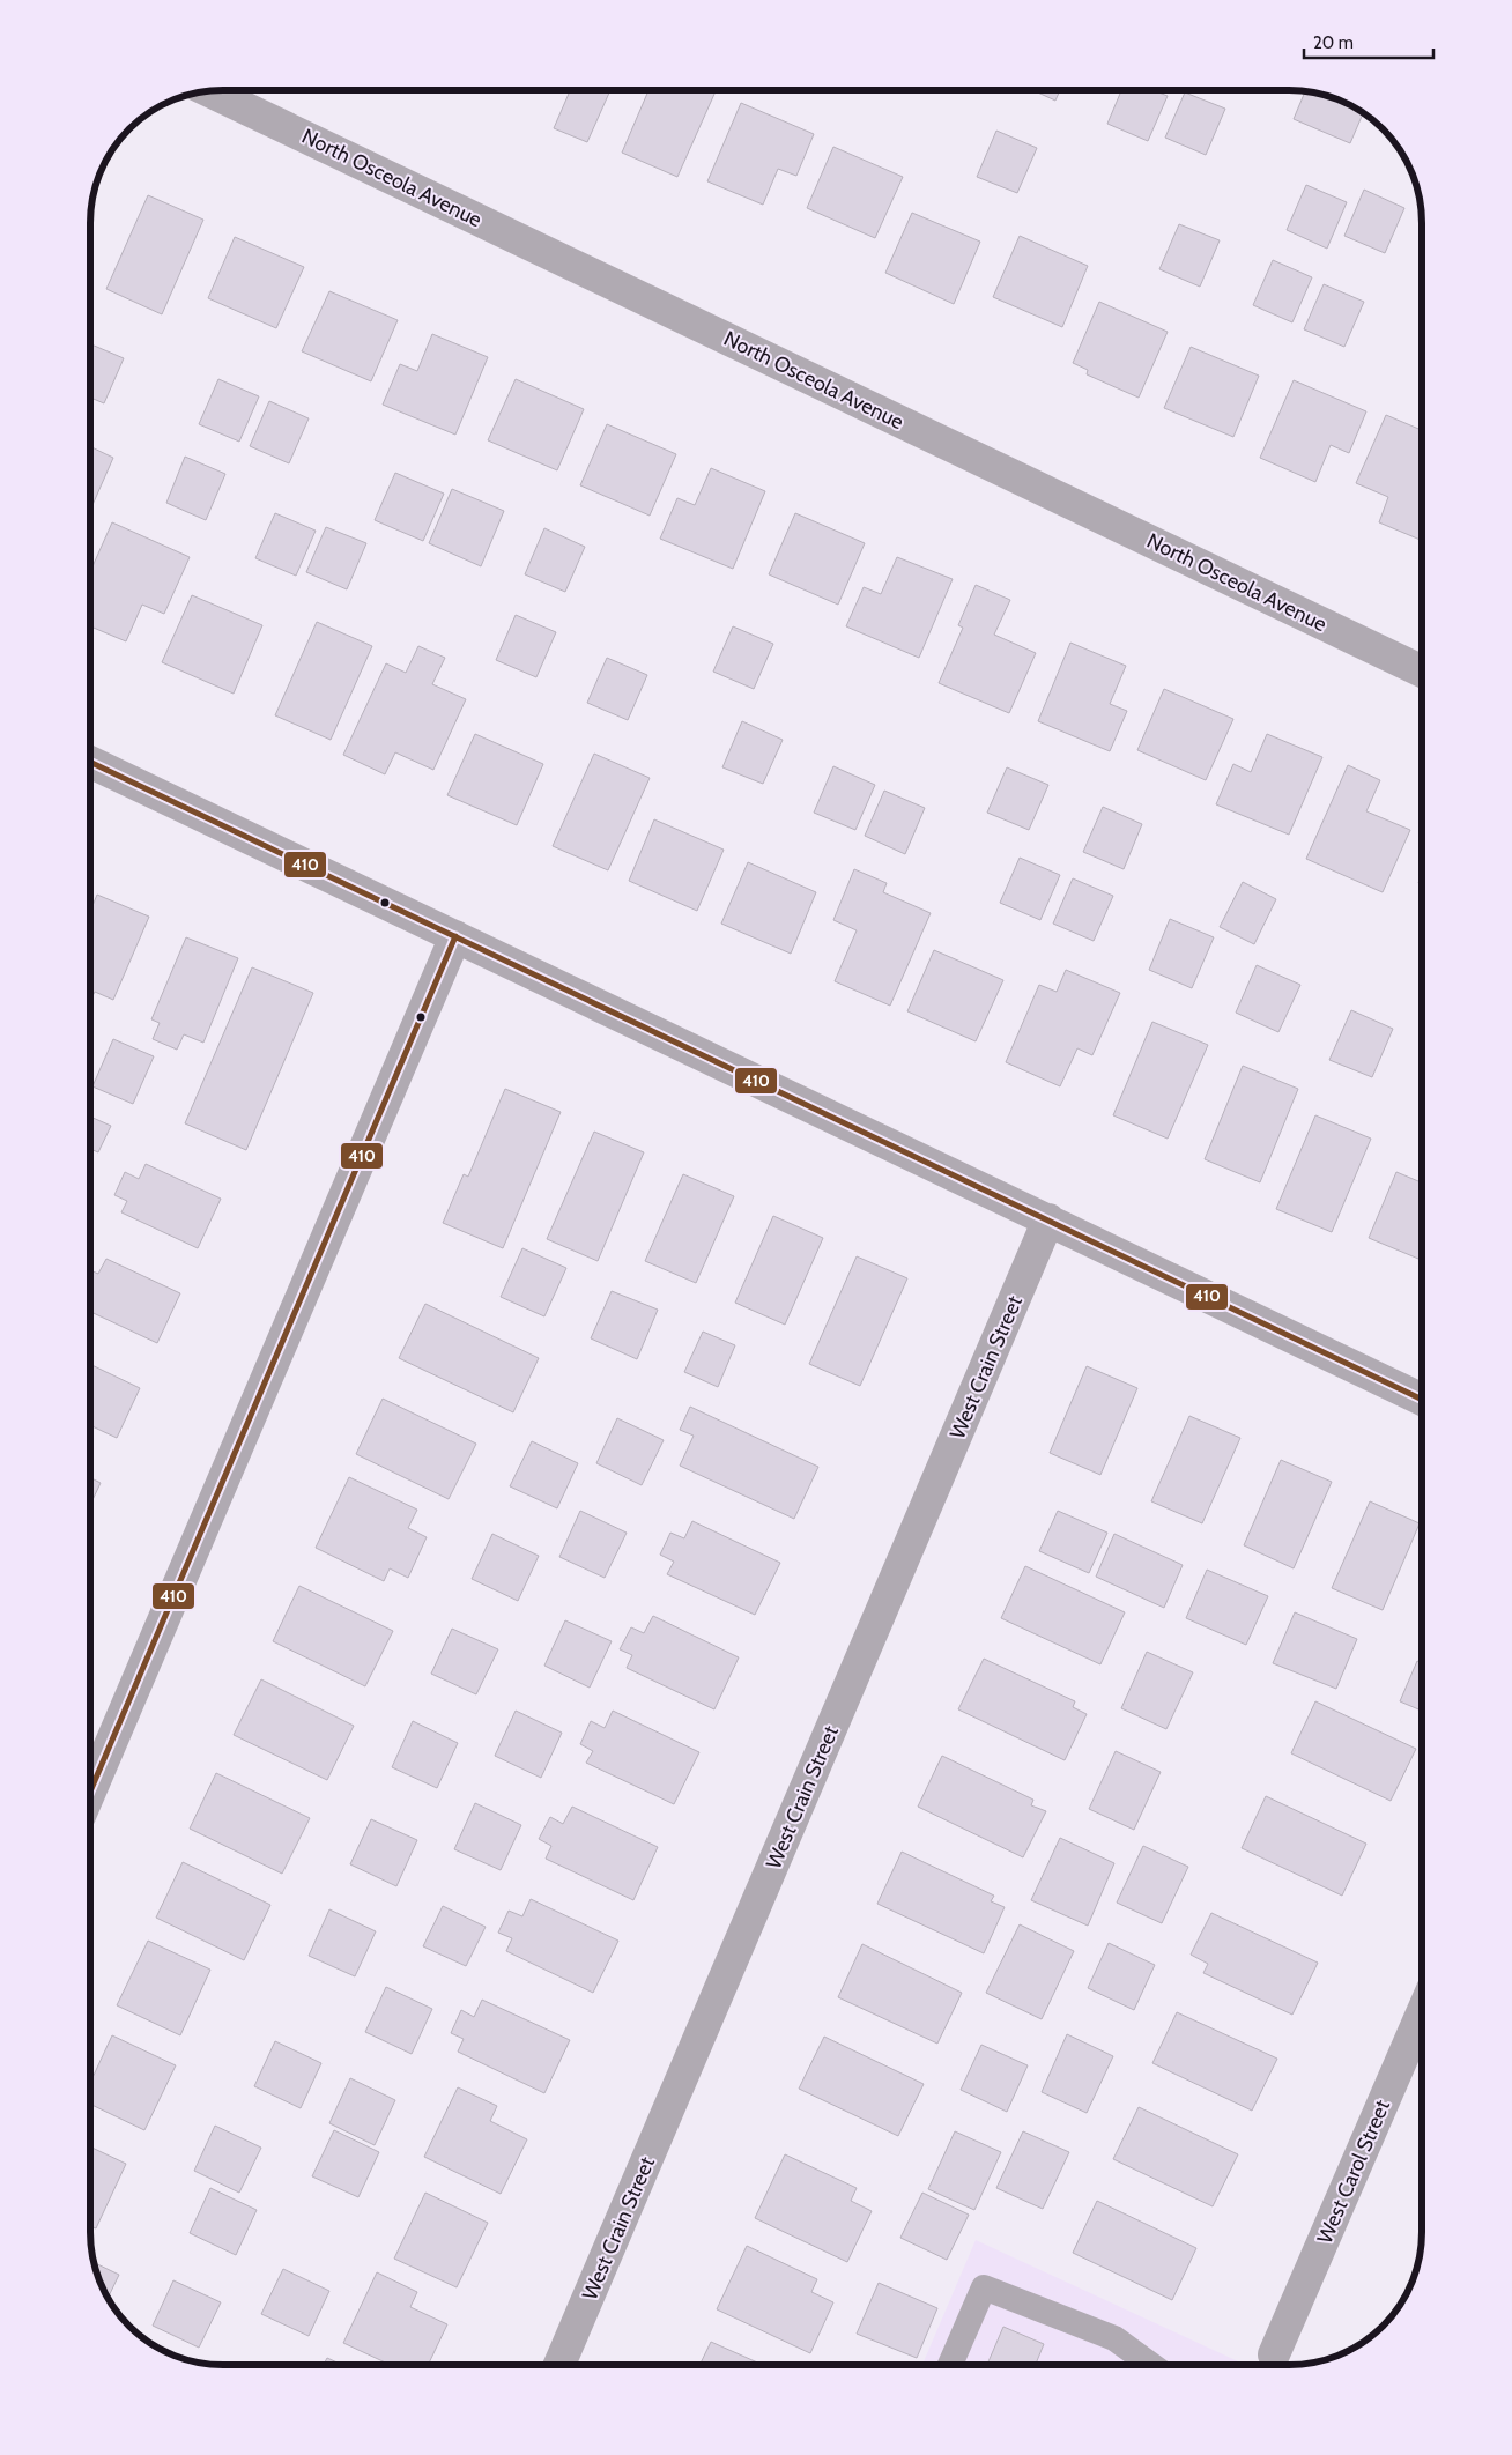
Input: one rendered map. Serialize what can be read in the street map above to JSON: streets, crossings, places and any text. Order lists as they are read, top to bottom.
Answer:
{
  "streets": {
    "street": ["North Osceola Avenue", "West Crain Street", "West Carol Street"]
  },
  "lines": ["transit line 410"],
  "scale_bar": "20 m"
}
